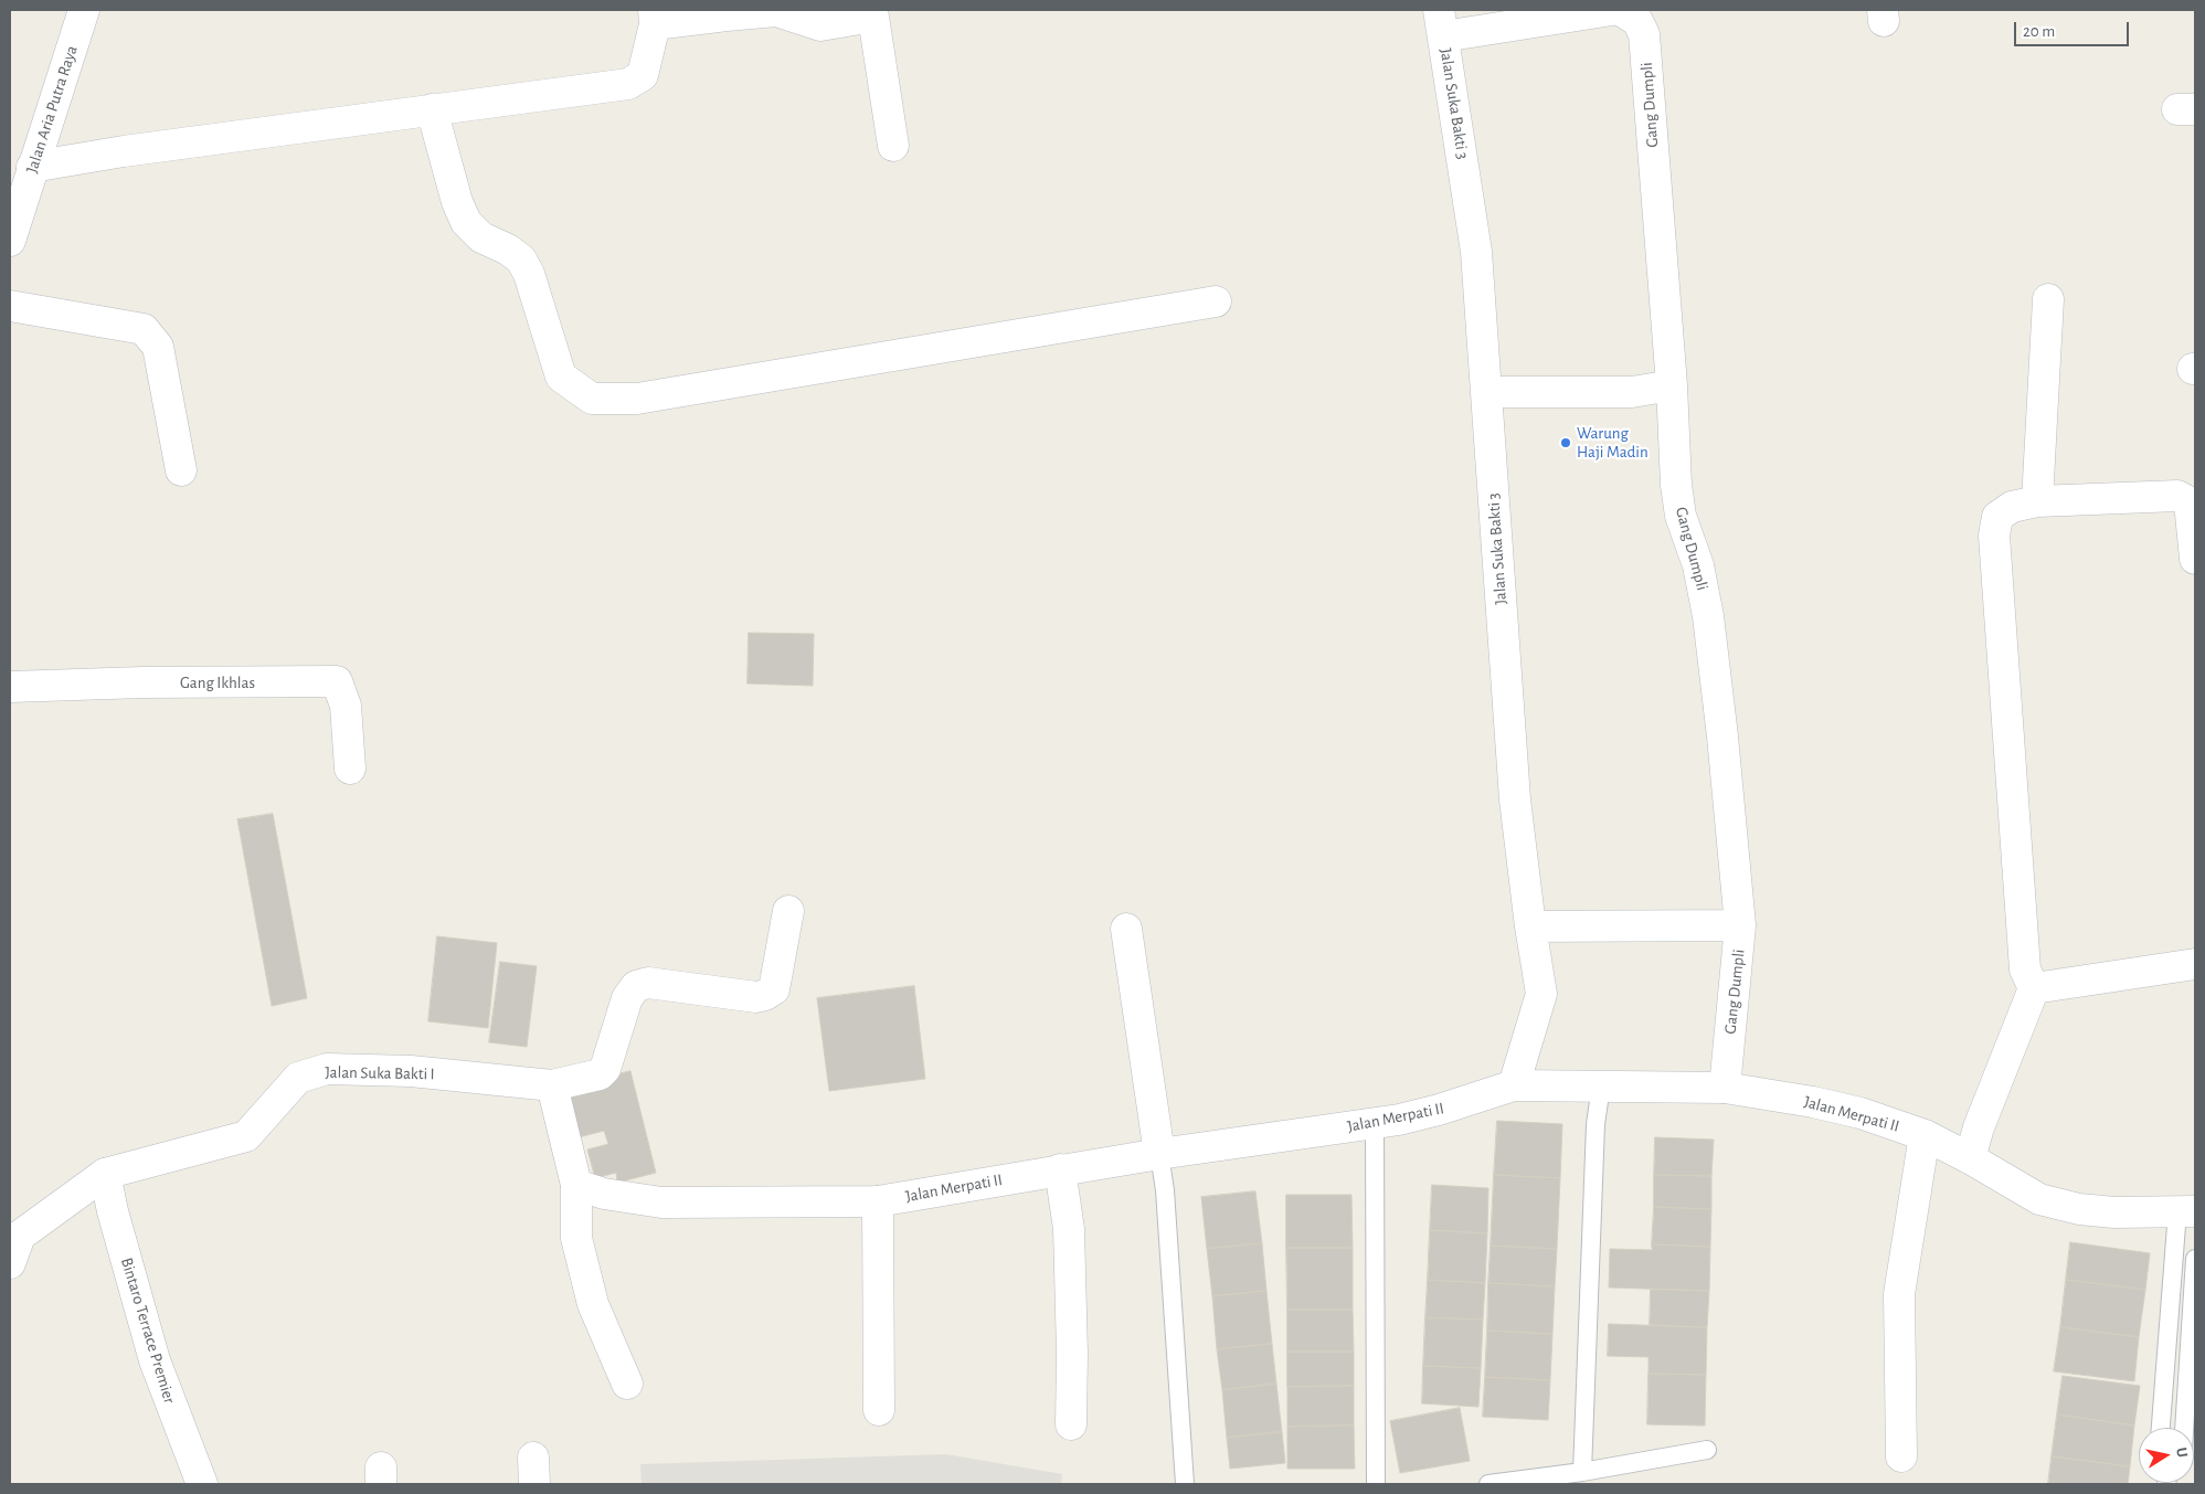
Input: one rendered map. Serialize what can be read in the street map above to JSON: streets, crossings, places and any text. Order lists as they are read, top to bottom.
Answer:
{
  "streets": {
    "street": [
      "Jalan Suka Bakti 3",
      "Gang Dumpli",
      "Jalan Aria Putra Raya",
      "Gang Ikhlas",
      "Jalan Suka Bakti I",
      "Jalan Merpati II",
      "Bintaro Terrace Premier"
    ]
  },
  "crossings": [
    ["Jalan Suka Bakti 3", "Jalan Merpati II"],
    ["Gang Dumpli", "Jalan Merpati II"],
    ["Jalan Suka Bakti I", "Bintaro Terrace Premier"]
  ],
  "places": ["Warung Haji Madin"],
  "scale_bar": "20 m",
  "north": "right"
}
